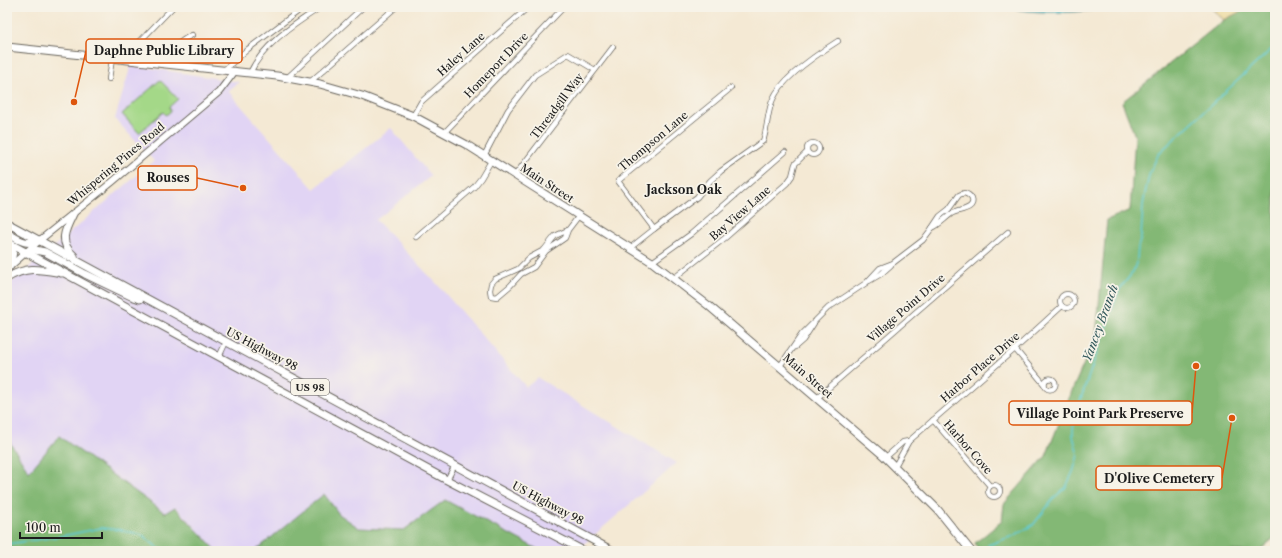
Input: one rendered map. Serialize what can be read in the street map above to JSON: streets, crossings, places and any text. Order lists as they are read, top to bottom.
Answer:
{
  "streets": {
    "main road": ["Main Street", "US Highway 98", "US 98"],
    "street": [
      "Haley Lane",
      "Homeport Drive",
      "Threadgill Way",
      "Thompson Lane",
      "Whispering Pines Road",
      "Bay View Lane",
      "Village Point Drive",
      "Harbor Place Drive",
      "Harbor Cove"
    ]
  },
  "crossings": [
    ["Haley Lane", "Main Street"],
    ["Homeport Drive", "Main Street"],
    ["Threadgill Way", "Main Street"],
    ["Whispering Pines Road", "Main Street"],
    ["Whispering Pines Road", "US Highway 98"],
    ["Whispering Pines Road", "US 98"],
    ["Main Street", "Bay View Lane"],
    ["Main Street", "Village Point Drive"],
    ["Main Street", "Harbor Place Drive"],
    ["Harbor Place Drive", "Harbor Cove"]
  ],
  "districts": ["Jackson Oak"],
  "water": ["Yancey Branch"],
  "places": [
    "Daphne Public Library",
    "Rouses",
    "Village Point Park Preserve",
    "D'Olive Cemetery"
  ],
  "scale_bar": "100 m"
}
